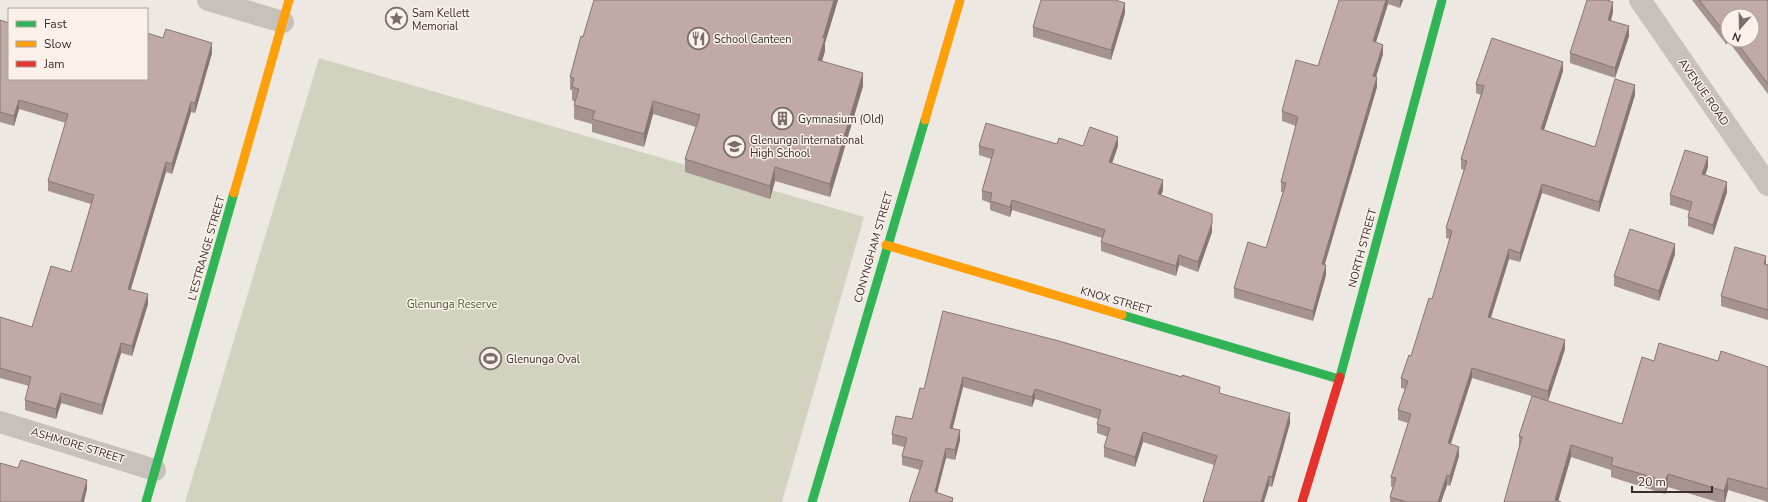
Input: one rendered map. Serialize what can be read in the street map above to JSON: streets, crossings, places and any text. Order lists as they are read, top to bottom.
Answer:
{
  "streets": {
    "street": [
      "AVENUE ROAD",
      "CONYNGHAM STREET",
      "L'ESTRANGE STREET",
      "NORTH STREET",
      "KNOX STREET",
      "ASHMORE STREET"
    ]
  },
  "crossings": [
    ["CONYNGHAM STREET", "KNOX STREET"],
    ["L'ESTRANGE STREET", "ASHMORE STREET"],
    ["NORTH STREET", "KNOX STREET"]
  ],
  "parks": ["Glenunga Reserve"],
  "places": {
    "place": ["Sam Kellett Memorial"],
    "restaurant": ["School Canteen"],
    "building": ["Gymnasium (Old)"],
    "school or university": ["Glenunga International High School"],
    "sports": ["Glenunga Oval"]
  },
  "legend": ["Fast", "Slow", "Jam"],
  "scale_bar": "20 m",
  "north": "bottom"
}
